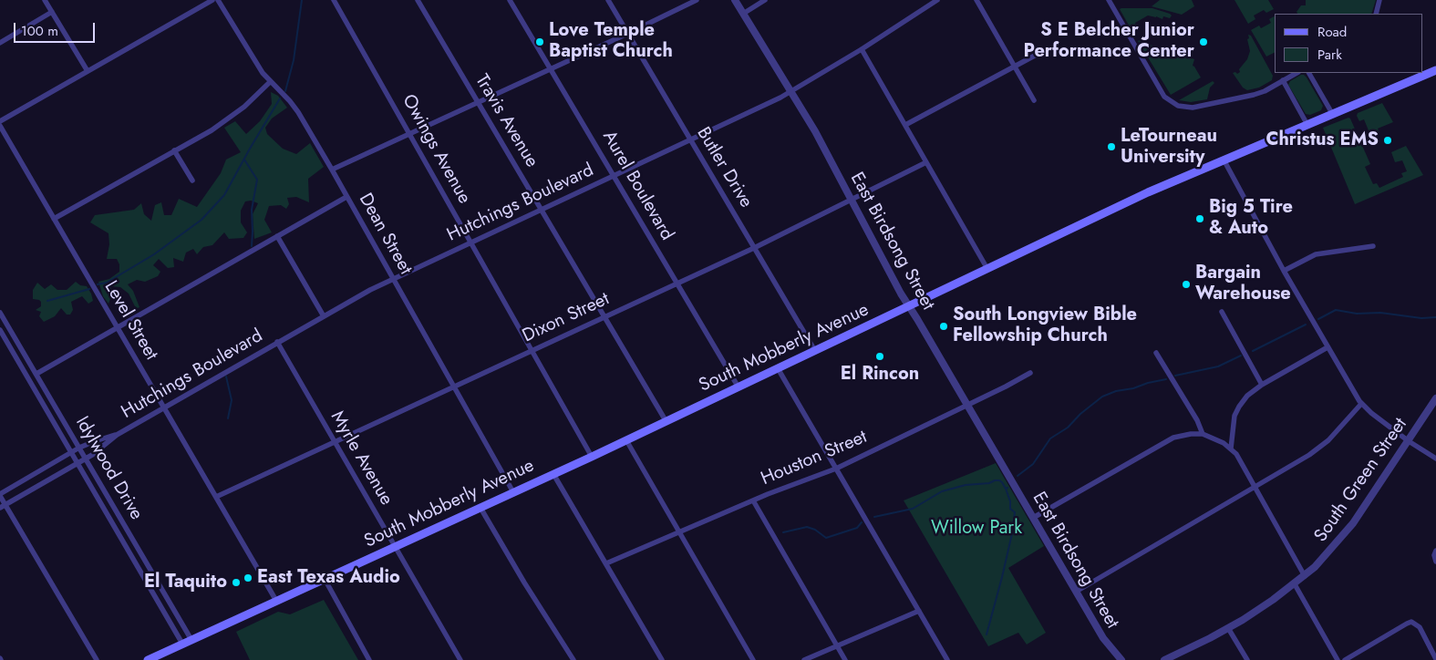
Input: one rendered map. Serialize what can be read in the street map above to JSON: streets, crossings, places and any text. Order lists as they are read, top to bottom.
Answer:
{
  "streets": {
    "main road": ["South Mobberly Avenue"],
    "street": [
      "Travis Avenue",
      "Owings Avenue",
      "Butler Drive",
      "Aurel Boulevard",
      "Hutchings Boulevard",
      "Dean Street",
      "East Birdsong Street",
      "Dixon Street",
      "Level Street",
      "Myrle Avenue",
      "Houston Street",
      "Idylwood Drive",
      "South Green Street"
    ]
  },
  "crossings": [
    ["Travis Avenue", "Hutchings Boulevard"],
    ["Travis Avenue", "Dixon Street"],
    ["Travis Avenue", "South Mobberly Avenue"],
    ["Owings Avenue", "Hutchings Boulevard"],
    ["Owings Avenue", "Dixon Street"],
    ["Owings Avenue", "South Mobberly Avenue"],
    ["Butler Drive", "Hutchings Boulevard"],
    ["Butler Drive", "Dixon Street"],
    ["Butler Drive", "South Mobberly Avenue"],
    ["Aurel Boulevard", "Hutchings Boulevard"],
    ["Aurel Boulevard", "Dixon Street"],
    ["Aurel Boulevard", "South Mobberly Avenue"],
    ["Hutchings Boulevard", "Dean Street"],
    ["Hutchings Boulevard", "East Birdsong Street"],
    ["Hutchings Boulevard", "Level Street"],
    ["Hutchings Boulevard", "Myrle Avenue"],
    ["Hutchings Boulevard", "Idylwood Drive"],
    ["Dean Street", "Dixon Street"],
    ["Dean Street", "South Mobberly Avenue"],
    ["East Birdsong Street", "Dixon Street"],
    ["East Birdsong Street", "South Mobberly Avenue"],
    ["East Birdsong Street", "Houston Street"],
    ["Dixon Street", "Level Street"],
    ["Dixon Street", "Myrle Avenue"],
    ["Level Street", "South Mobberly Avenue"],
    ["South Mobberly Avenue", "Myrle Avenue"],
    ["South Mobberly Avenue", "Idylwood Drive"]
  ],
  "parks": ["Willow Park"],
  "places": [
    "Love Temple Baptist Church",
    "S E Belcher Junior Performance Center",
    "Christus EMS",
    "LeTourneau University",
    "Big 5 Tire & Auto",
    "Bargain Warehouse",
    "South Longview Bible Fellowship Church",
    "El Rincon",
    "East Texas Audio",
    "El Taquito"
  ],
  "legend": ["Road", "Park"],
  "scale_bar": "100 m"
}
